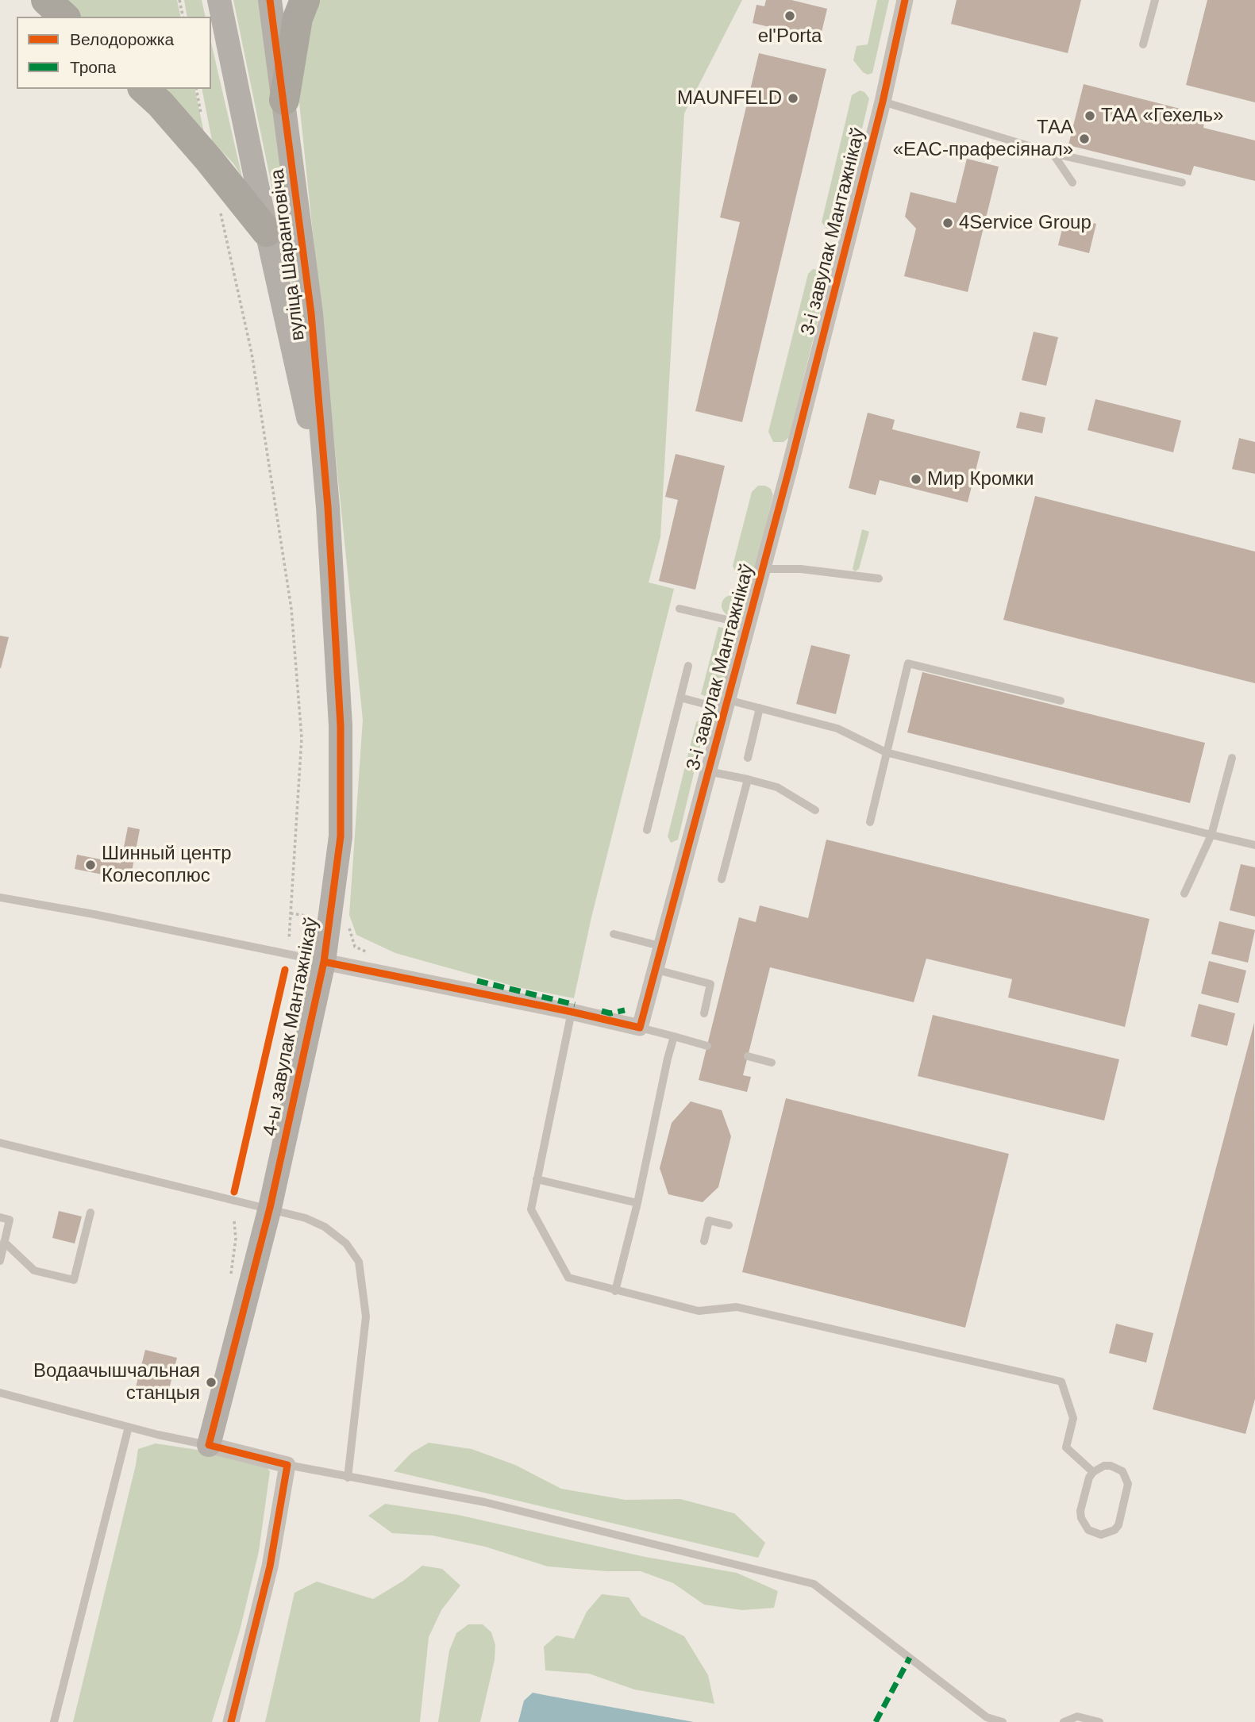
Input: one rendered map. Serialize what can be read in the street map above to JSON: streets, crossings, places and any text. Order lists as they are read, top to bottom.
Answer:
{
  "streets": {
    "street": ["3-і завулак Мантажнікаў", "вуліца Шаранговіча", "4-ы завулак Мантажнікаў"]
  },
  "crossings": [
    ["вуліца Шаранговіча", "4-ы завулак Мантажнікаў"]
  ],
  "places": [
    "el'Porta",
    "MAUNFELD",
    "ТАА «Гехель»",
    "ТАА «ЕАС-прафесіянал»",
    "4Service Group",
    "Мир Кромки",
    "Шинный центр Колесоплюс",
    "Водаачышчальная станцыя"
  ],
  "legend": ["Велодорожка", "Тропа"]
}
